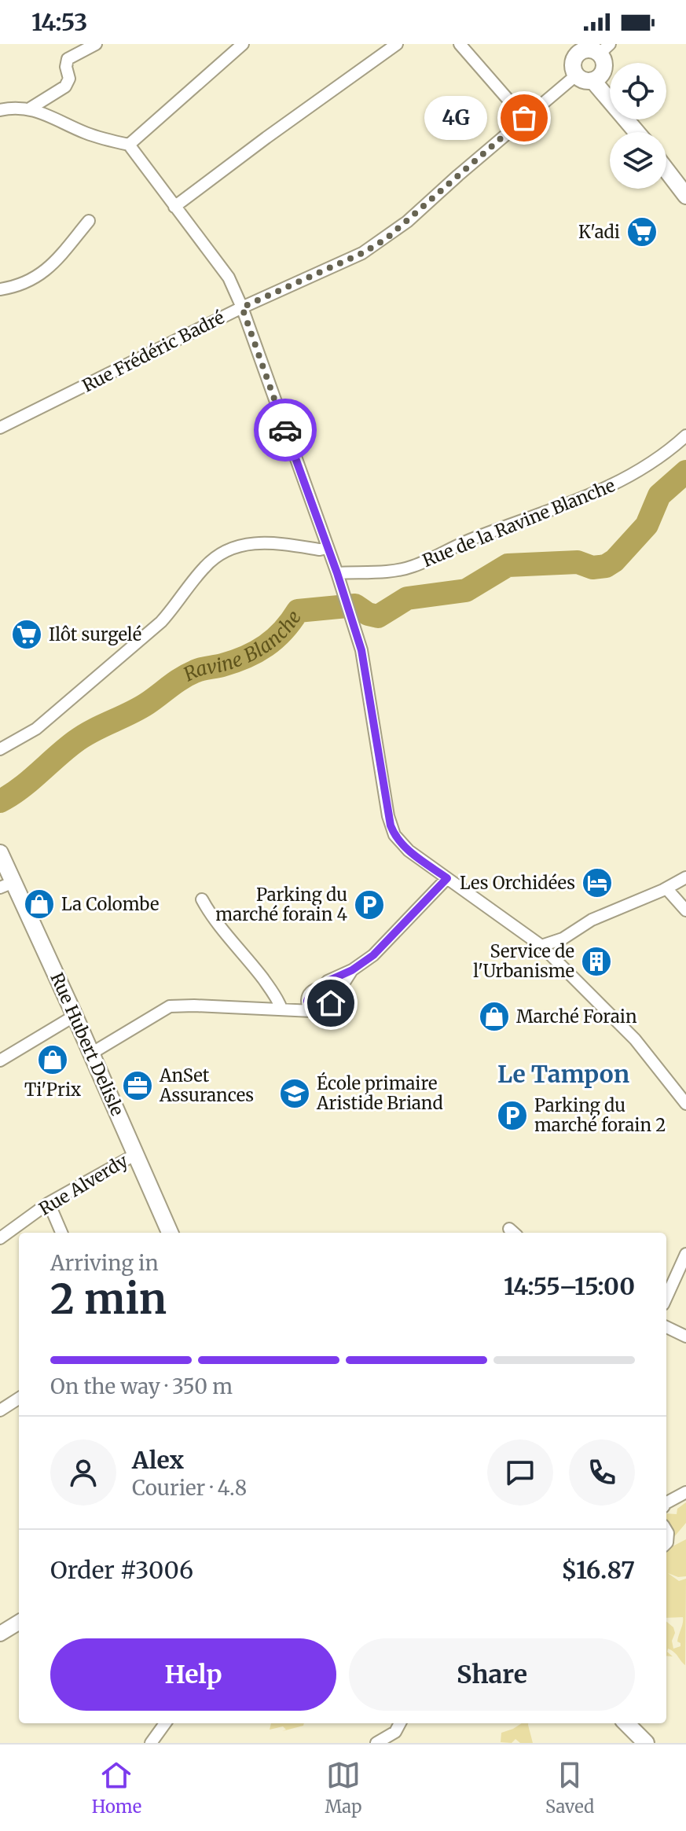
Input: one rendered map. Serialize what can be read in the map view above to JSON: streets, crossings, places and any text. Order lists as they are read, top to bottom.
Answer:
{
  "streets": {
    "main road": ["Rue Hubert Delisle"],
    "street": ["Rue Frédéric Badré", "Rue de la Ravine Blanche", "Rue Alverdy"]
  },
  "crossings": [
    ["Rue Hubert Delisle", "Rue Alverdy"]
  ],
  "districts": ["Le Tampon"],
  "water": ["Ravine Blanche"],
  "places": {
    "other": ["4G"],
    "supermarket": ["K'adi", "Ilôt surgelé"],
    "hotel": ["Les Orchidées"],
    "shop": ["La Colombe", "Marché Forain", "Ti'Prix"],
    "parking": ["Parking du marché forain 4", "Parking du marché forain 2"],
    "building": ["Service de l'Urbanisme"],
    "office": ["AnSet Assurances"],
    "school or university": ["École primaire Aristide Briand"]
  },
  "page": {
    "status": "14:53",
    "bubble": "4G",
    "heading": ["2 min", "Arriving in", "14:55–15:00"],
    "panel": [
      "Alex",
      "Courier · 4.8",
      "Order #3006",
      "$16.87"
    ],
    "bar": "On the way · 350 m",
    "buttons": ["Help", "Share"],
    "tabs": ["Home", "Map", "Saved"]
  }
}
